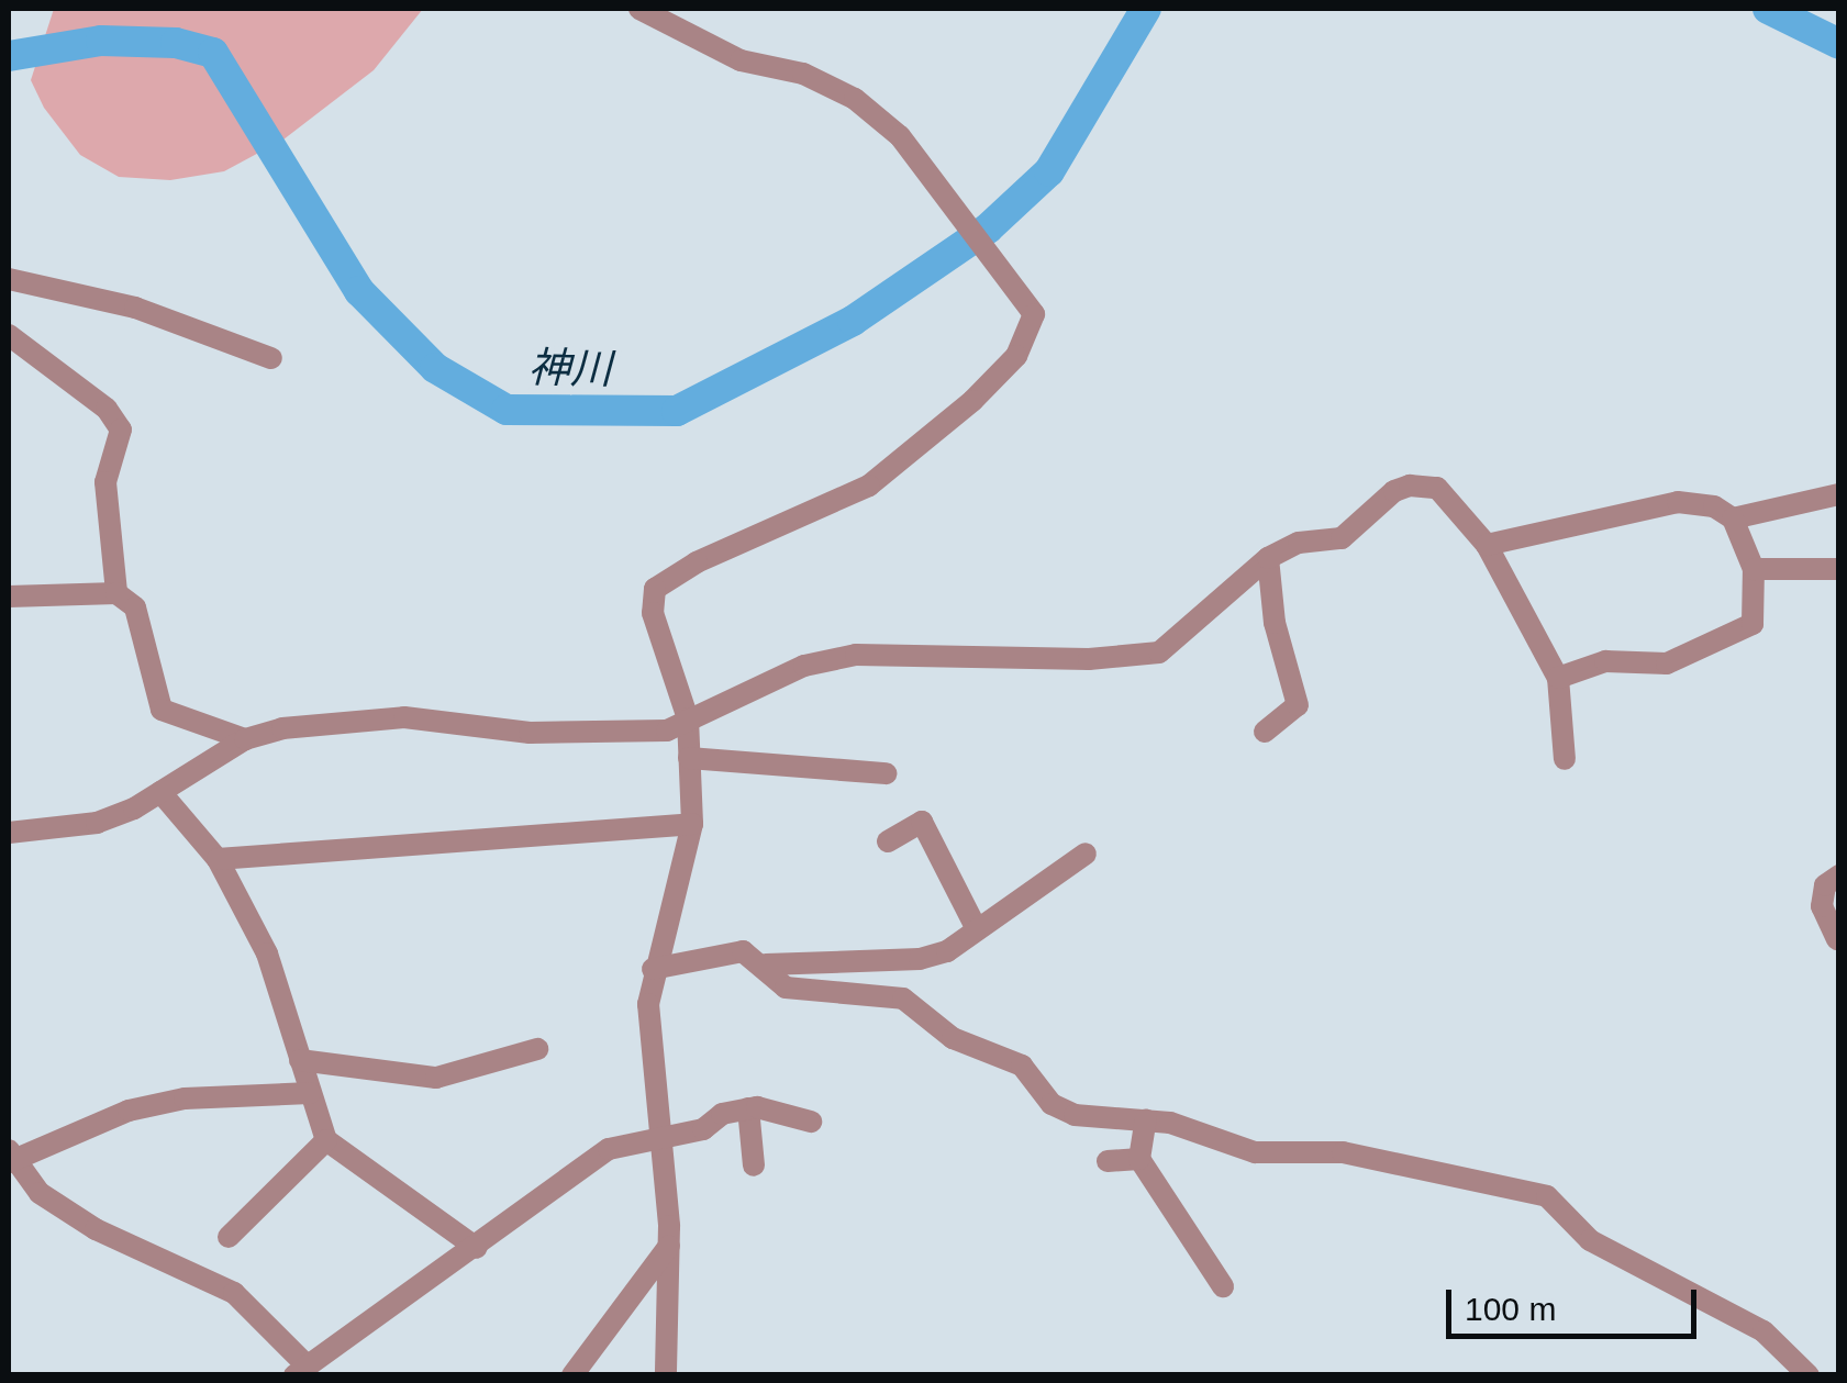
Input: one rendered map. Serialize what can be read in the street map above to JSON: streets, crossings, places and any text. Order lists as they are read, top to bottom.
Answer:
{
  "water": ["神川"],
  "scale_bar": "100 m"
}
